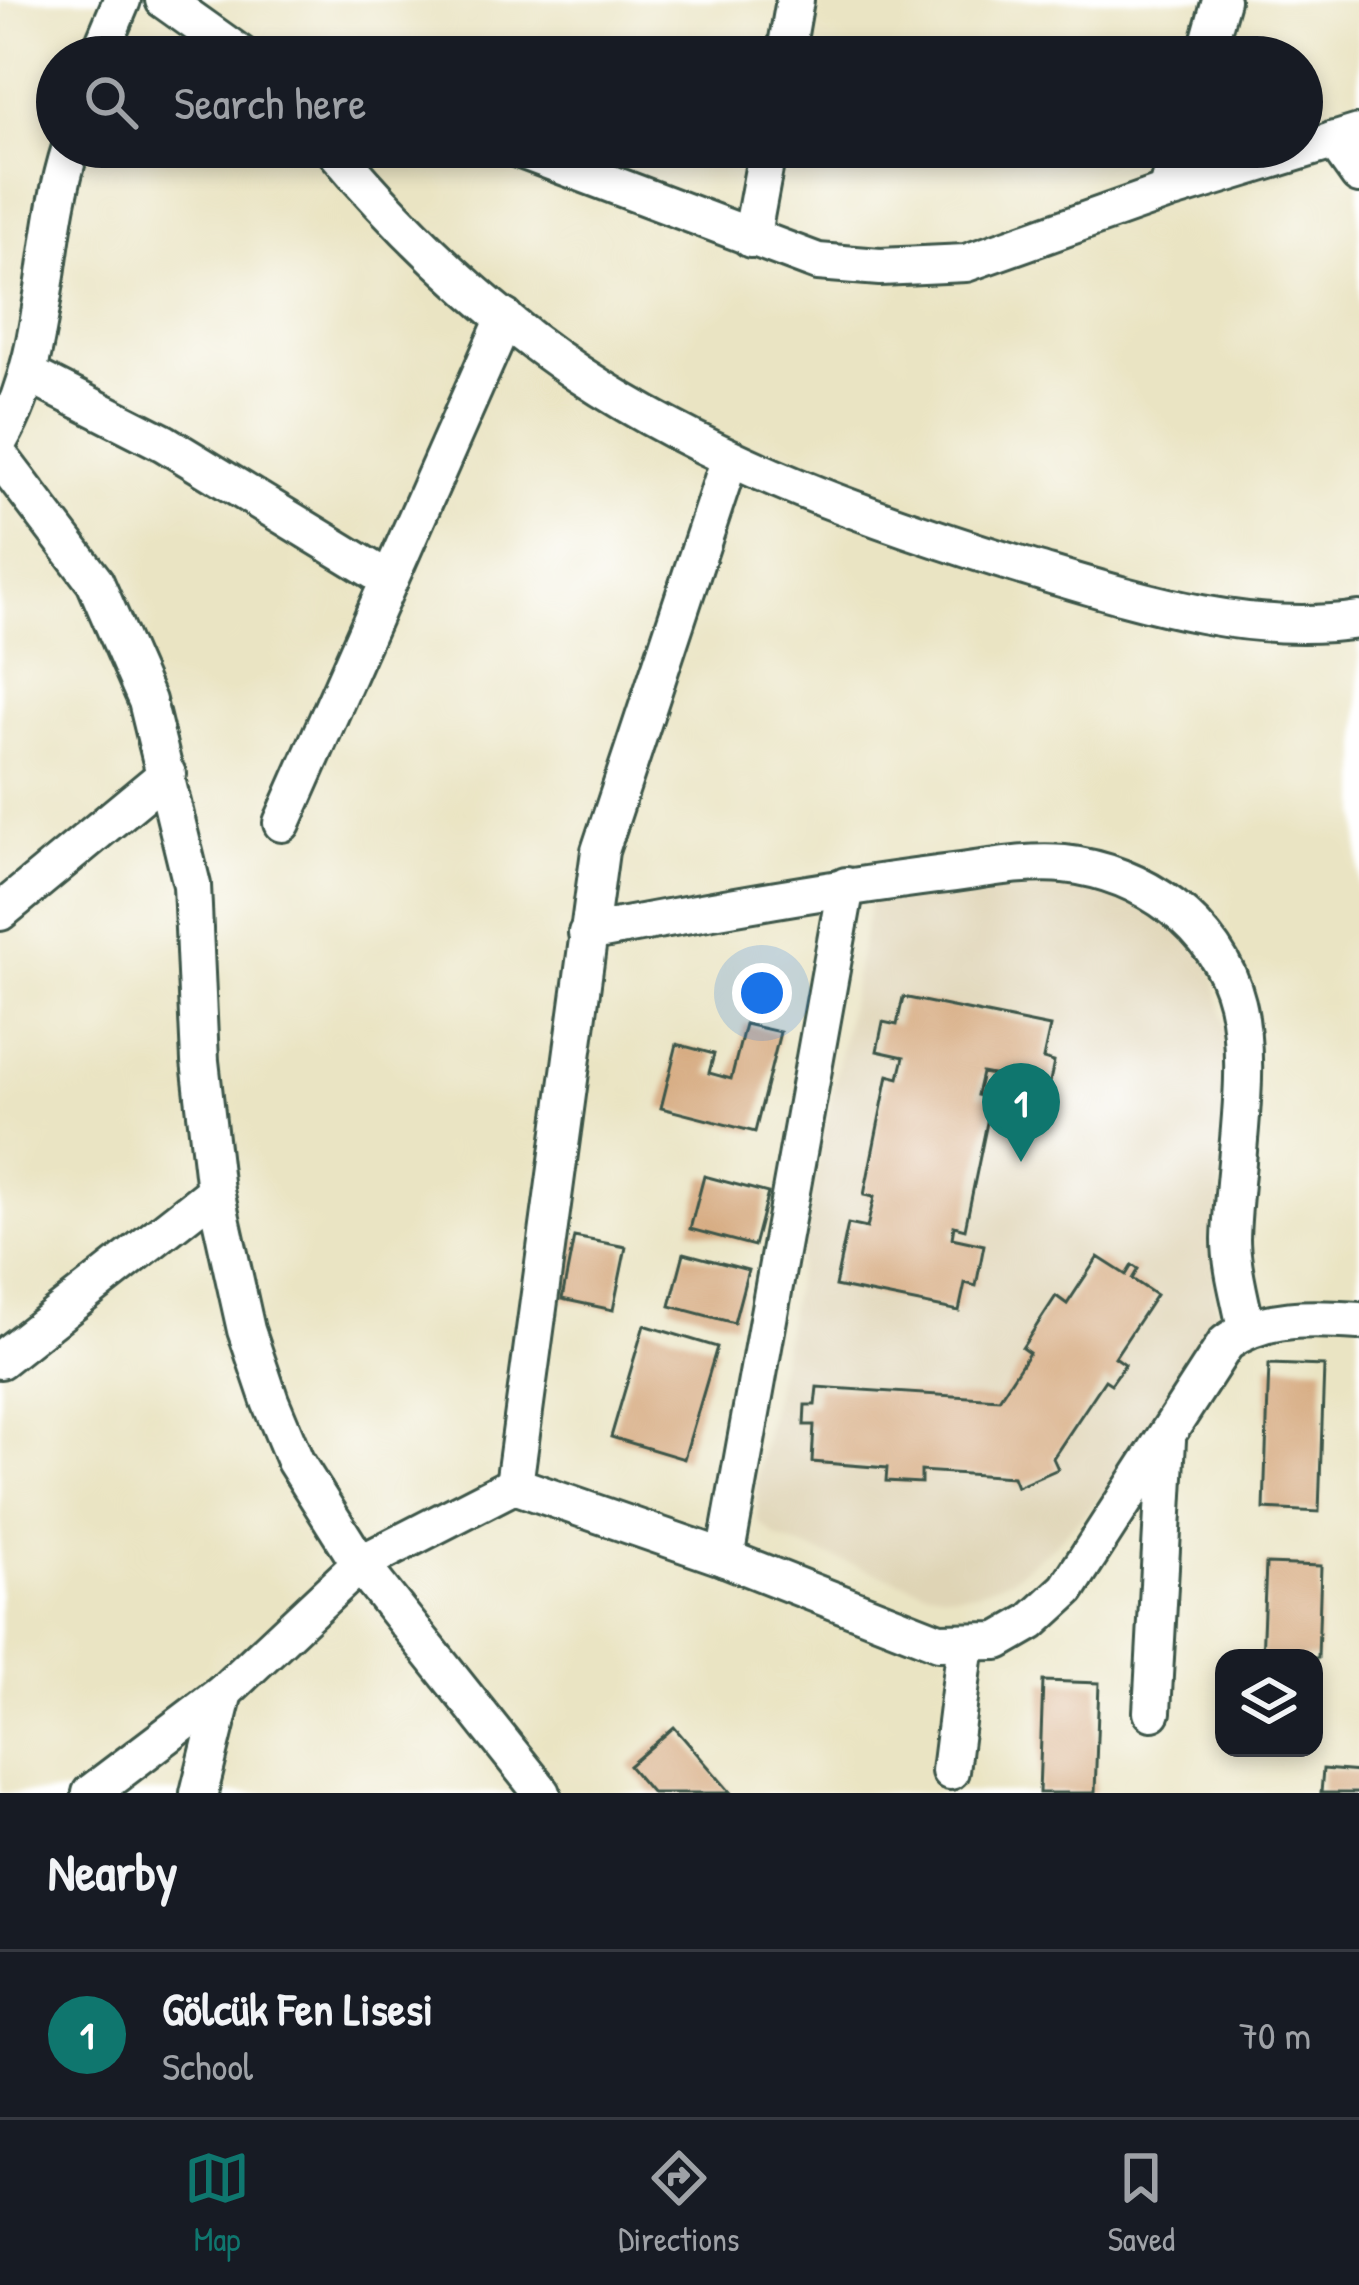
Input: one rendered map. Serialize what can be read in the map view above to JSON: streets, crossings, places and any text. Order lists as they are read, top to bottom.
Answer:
{
  "page": {
    "search": "Search here",
    "pins": "1",
    "heading": "Nearby",
    "list": [
      {
        "mark": "1",
        "name": "Gölcük Fen Lisesi",
        "note": "School",
        "value": "70 m"
      }
    ],
    "nav": ["Map", "Directions", "Saved"]
  }
}
